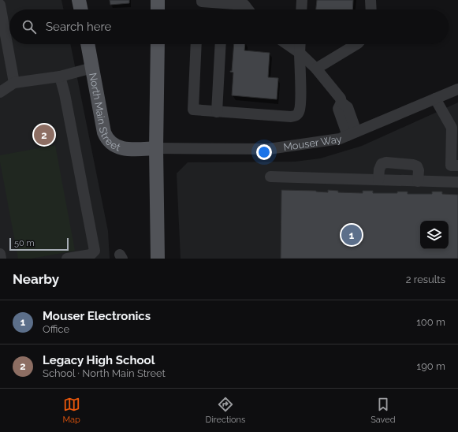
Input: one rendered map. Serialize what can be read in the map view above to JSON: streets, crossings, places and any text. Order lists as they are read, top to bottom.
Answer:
{
  "streets": {
    "main road": ["North Main Street"],
    "street": ["Mouser Way"]
  },
  "crossings": [
    ["North Main Street", "Mouser Way"]
  ],
  "scale_bar": "50 m",
  "page": {
    "search": "Search here",
    "pins": ["2", "1"],
    "scale": "50 m",
    "heading": ["Nearby", "2 results"],
    "list": [
      {
        "mark": "1",
        "name": "Mouser Electronics",
        "note": "Office",
        "value": "100 m"
      },
      {
        "mark": "2",
        "name": "Legacy High School",
        "note": "School · North Main Street",
        "value": "190 m"
      }
    ],
    "nav": ["Map", "Directions", "Saved"]
  }
}
